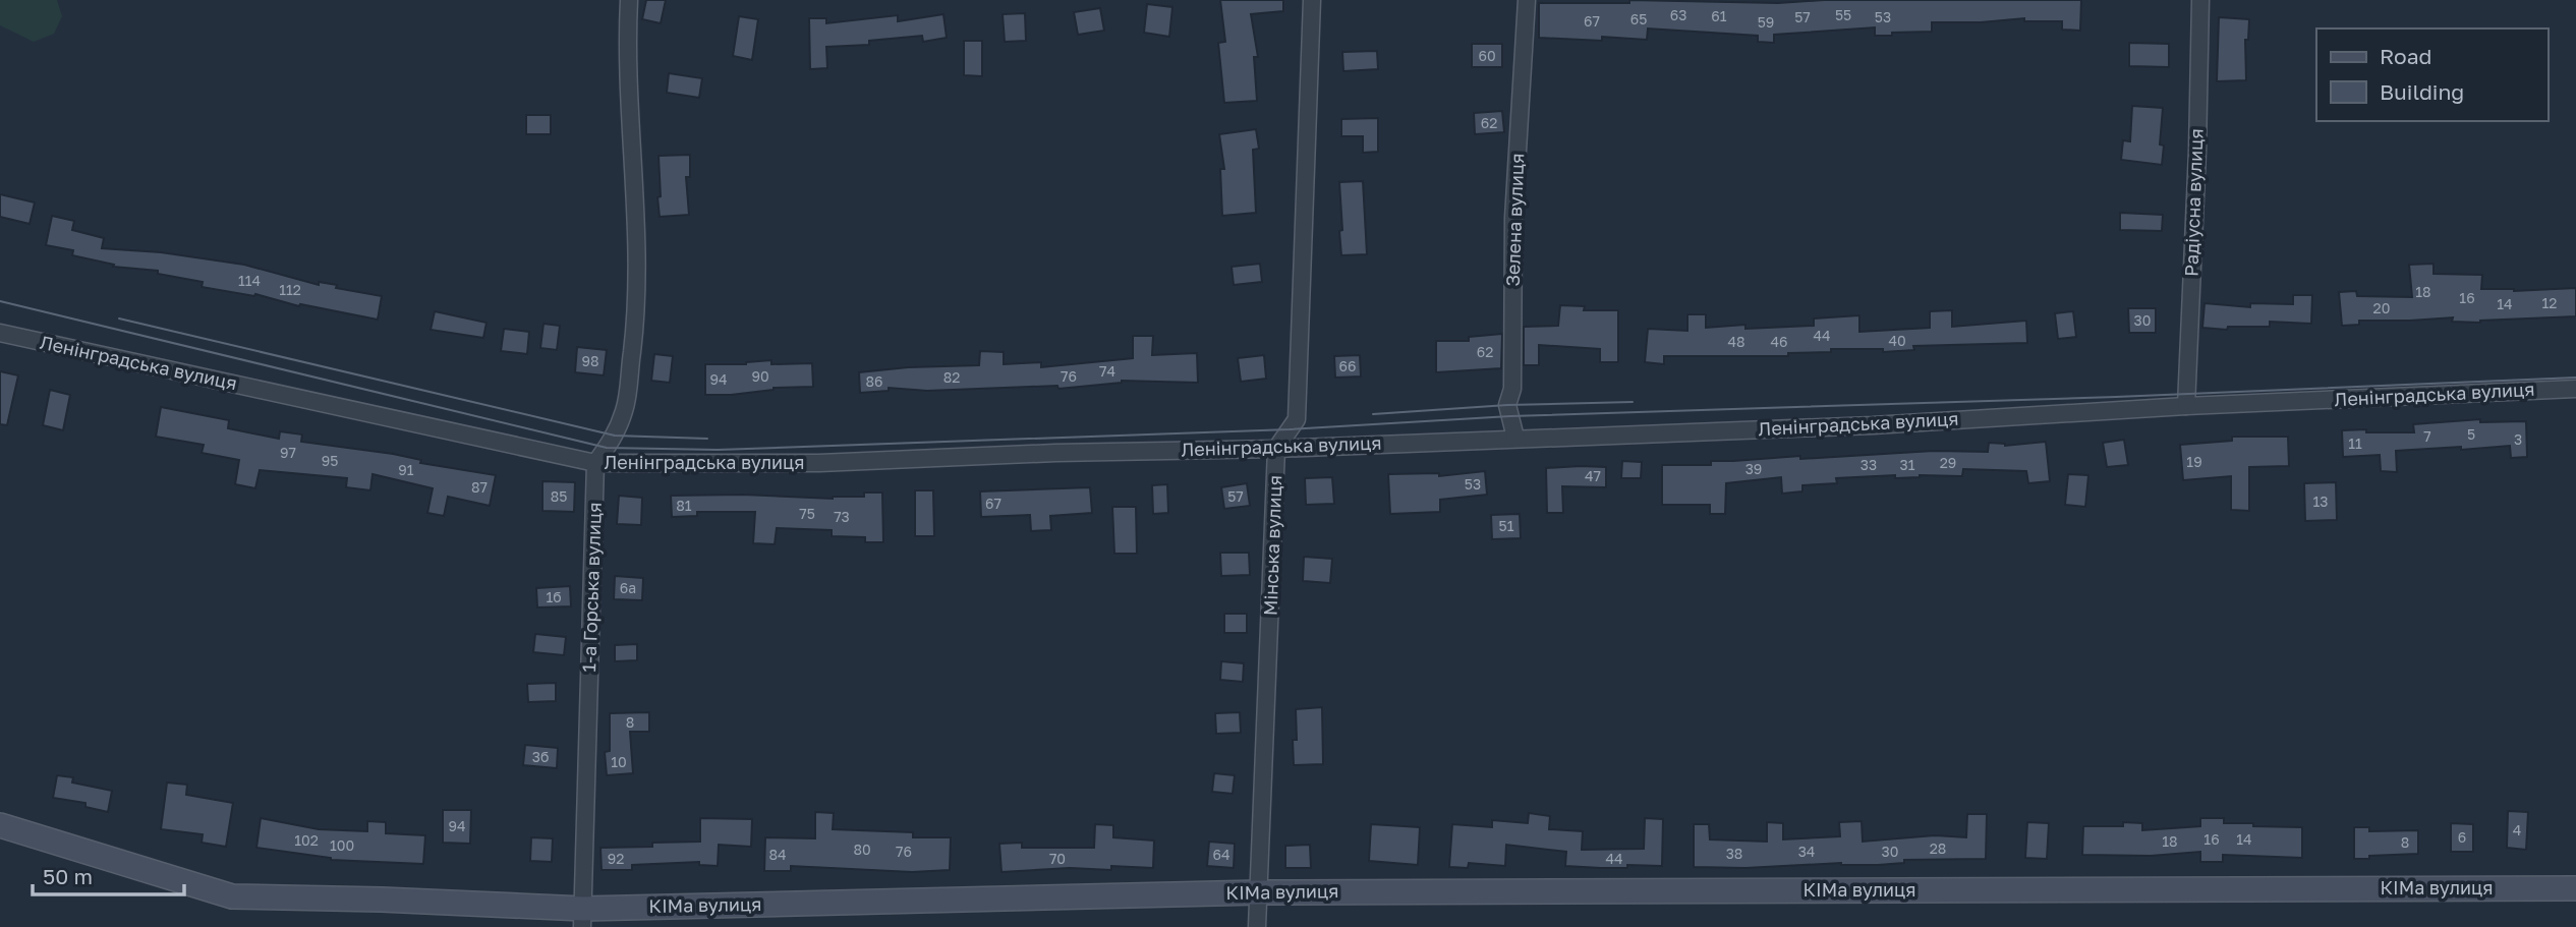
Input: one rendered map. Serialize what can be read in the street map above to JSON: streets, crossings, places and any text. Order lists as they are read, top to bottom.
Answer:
{
  "streets": {
    "street": [
      "Радіусна вулиця",
      "Зелена вулиця",
      "Ленінградська вулиця",
      "Мінська вулиця",
      "1-а Горська вулиця",
      "КІМа вулиця"
    ]
  },
  "crossings": [
    ["Радіусна вулиця", "Ленінградська вулиця"],
    ["Зелена вулиця", "Ленінградська вулиця"],
    ["Ленінградська вулиця", "Мінська вулиця"],
    ["Ленінградська вулиця", "1-а Горська вулиця"],
    ["Мінська вулиця", "КІМа вулиця"],
    ["1-а Горська вулиця", "КІМа вулиця"]
  ],
  "house_numbers": [
    "63",
    "55",
    "61",
    "57",
    "53",
    "65",
    "67",
    "59",
    "60",
    "62",
    "114",
    "112",
    "18",
    "16",
    "12",
    "14",
    "20",
    "30",
    "44",
    "40",
    "48",
    "46",
    "62",
    "98",
    "66",
    "74",
    "90",
    "76",
    "82",
    "94",
    "86",
    "5",
    "7",
    "3",
    "11",
    "97",
    "95",
    "19",
    "29",
    "33",
    "31",
    "39",
    "91",
    "47",
    "53",
    "87",
    "85",
    "57",
    "13",
    "67",
    "81",
    "75",
    "73",
    "51",
    "6а",
    "1б",
    "8",
    "3б",
    "10",
    "94",
    "4",
    "6",
    "16",
    "14",
    "102",
    "18",
    "8",
    "100",
    "28",
    "80",
    "76",
    "34",
    "30",
    "38",
    "84",
    "64",
    "92",
    "70",
    "44"
  ],
  "legend": ["Road", "Building"],
  "scale_bar": "50 m"
}
